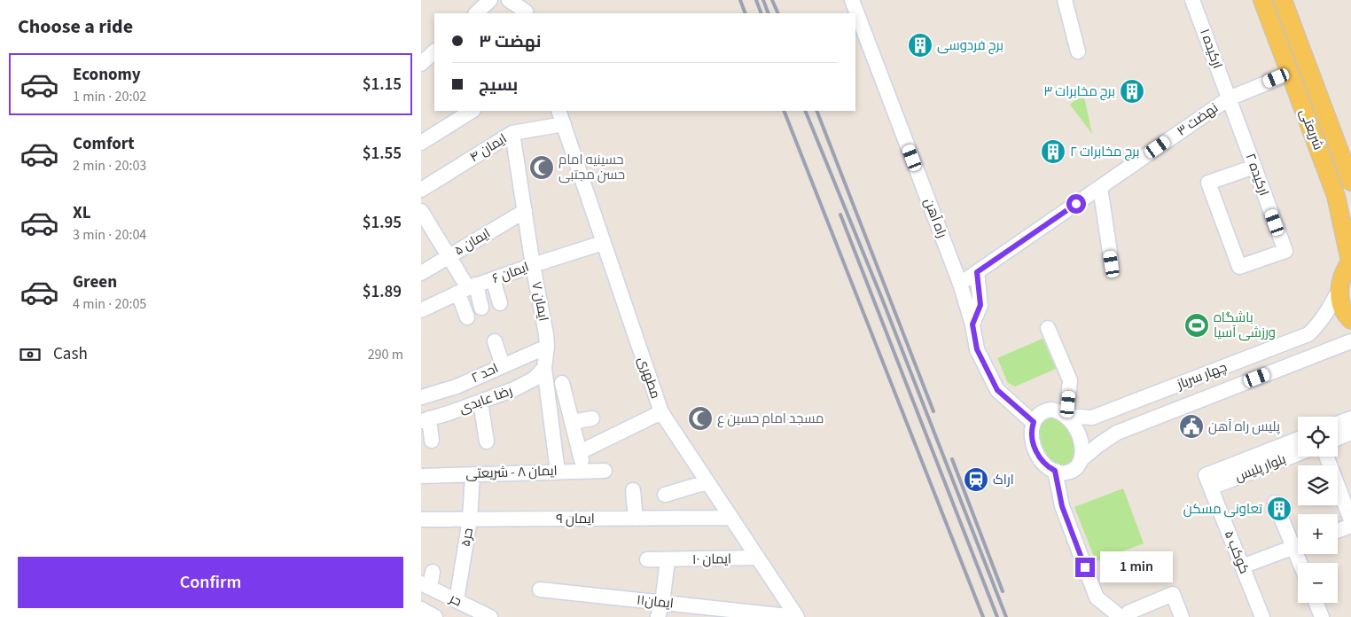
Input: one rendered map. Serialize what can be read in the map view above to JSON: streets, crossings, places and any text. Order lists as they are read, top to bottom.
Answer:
{
  "streets": {
    "main road": ["شریعتی"],
    "street": [
      "ارکیده ۱",
      "نهضت ۳",
      "ایمان ۴",
      "ارکیده ۲",
      "راه آهن",
      "ایمان ۵",
      "ایمان ۶",
      "ایمان ۷",
      "احد ۲",
      "چهار سرباز",
      "مطهری",
      "رضا عابدی",
      "بلوار پلیس",
      "ایمان ۸ - شریعتی",
      "ایمان ۹",
      "حر۵",
      "کوکب ۵",
      "ایمان ۱۰",
      "حر",
      "ایمان۱۱"
    ]
  },
  "crossings": [
    ["ارکیده ۱", "نهضت ۳"],
    ["ارکیده ۱", "ارکیده ۲"],
    ["نهضت ۳", "شریعتی"],
    ["نهضت ۳", "ارکیده ۲"],
    ["نهضت ۳", "راه آهن"],
    ["ایمان ۴", "ایمان ۷"],
    ["ایمان ۴", "مطهری"],
    ["راه آهن", "چهار سرباز"],
    ["ایمان ۵", "ایمان ۷"],
    ["ایمان ۶", "ایمان ۷"],
    ["ایمان ۶", "مطهری"],
    ["ایمان ۷", "احد ۲"],
    ["ایمان ۷", "رضا عابدی"],
    ["ایمان ۷", "ایمان ۸ - شریعتی"],
    ["مطهری", "ایمان ۹"],
    ["مطهری", "ایمان ۱۰"],
    ["مطهری", "ایمان۱۱"],
    ["بلوار پلیس", "کوکب ۵"],
    ["ایمان ۸ - شریعتی", "حر۵"],
    ["ایمان ۹", "حر۵"],
    ["حر۵", "حر"]
  ],
  "places": {
    "building": [
      "برج فردوسی",
      "برج مخابرات ۳",
      "برج مخابرات ۲",
      "تعاونی مسکن"
    ],
    "mosque": ["حسینیه امام حسن مجتبی", "مسجد امام حسین ع"],
    "sports": ["باشگاه ورزشی آسیا"],
    "public building": ["پلیس راه آهن"],
    "station": ["اراک"]
  },
  "page": {
    "heading": "Choose a ride",
    "banner": ["نهضت ۳", "بسیج"],
    "list": [
      {
        "name": "Economy",
        "note": "1 min · 20:02",
        "value": "$1.15"
      },
      {
        "name": "Comfort",
        "note": "2 min · 20:03",
        "value": "$1.55"
      },
      {
        "name": "XL",
        "note": "3 min · 20:04",
        "value": "$1.95"
      },
      {
        "name": "Green",
        "note": "4 min · 20:05",
        "value": "$1.89"
      }
    ],
    "pay": ["Cash", "290 m"],
    "map_buttons": ["+", "−"],
    "buttons": "Confirm",
    "bubble": "1 min"
  }
}
